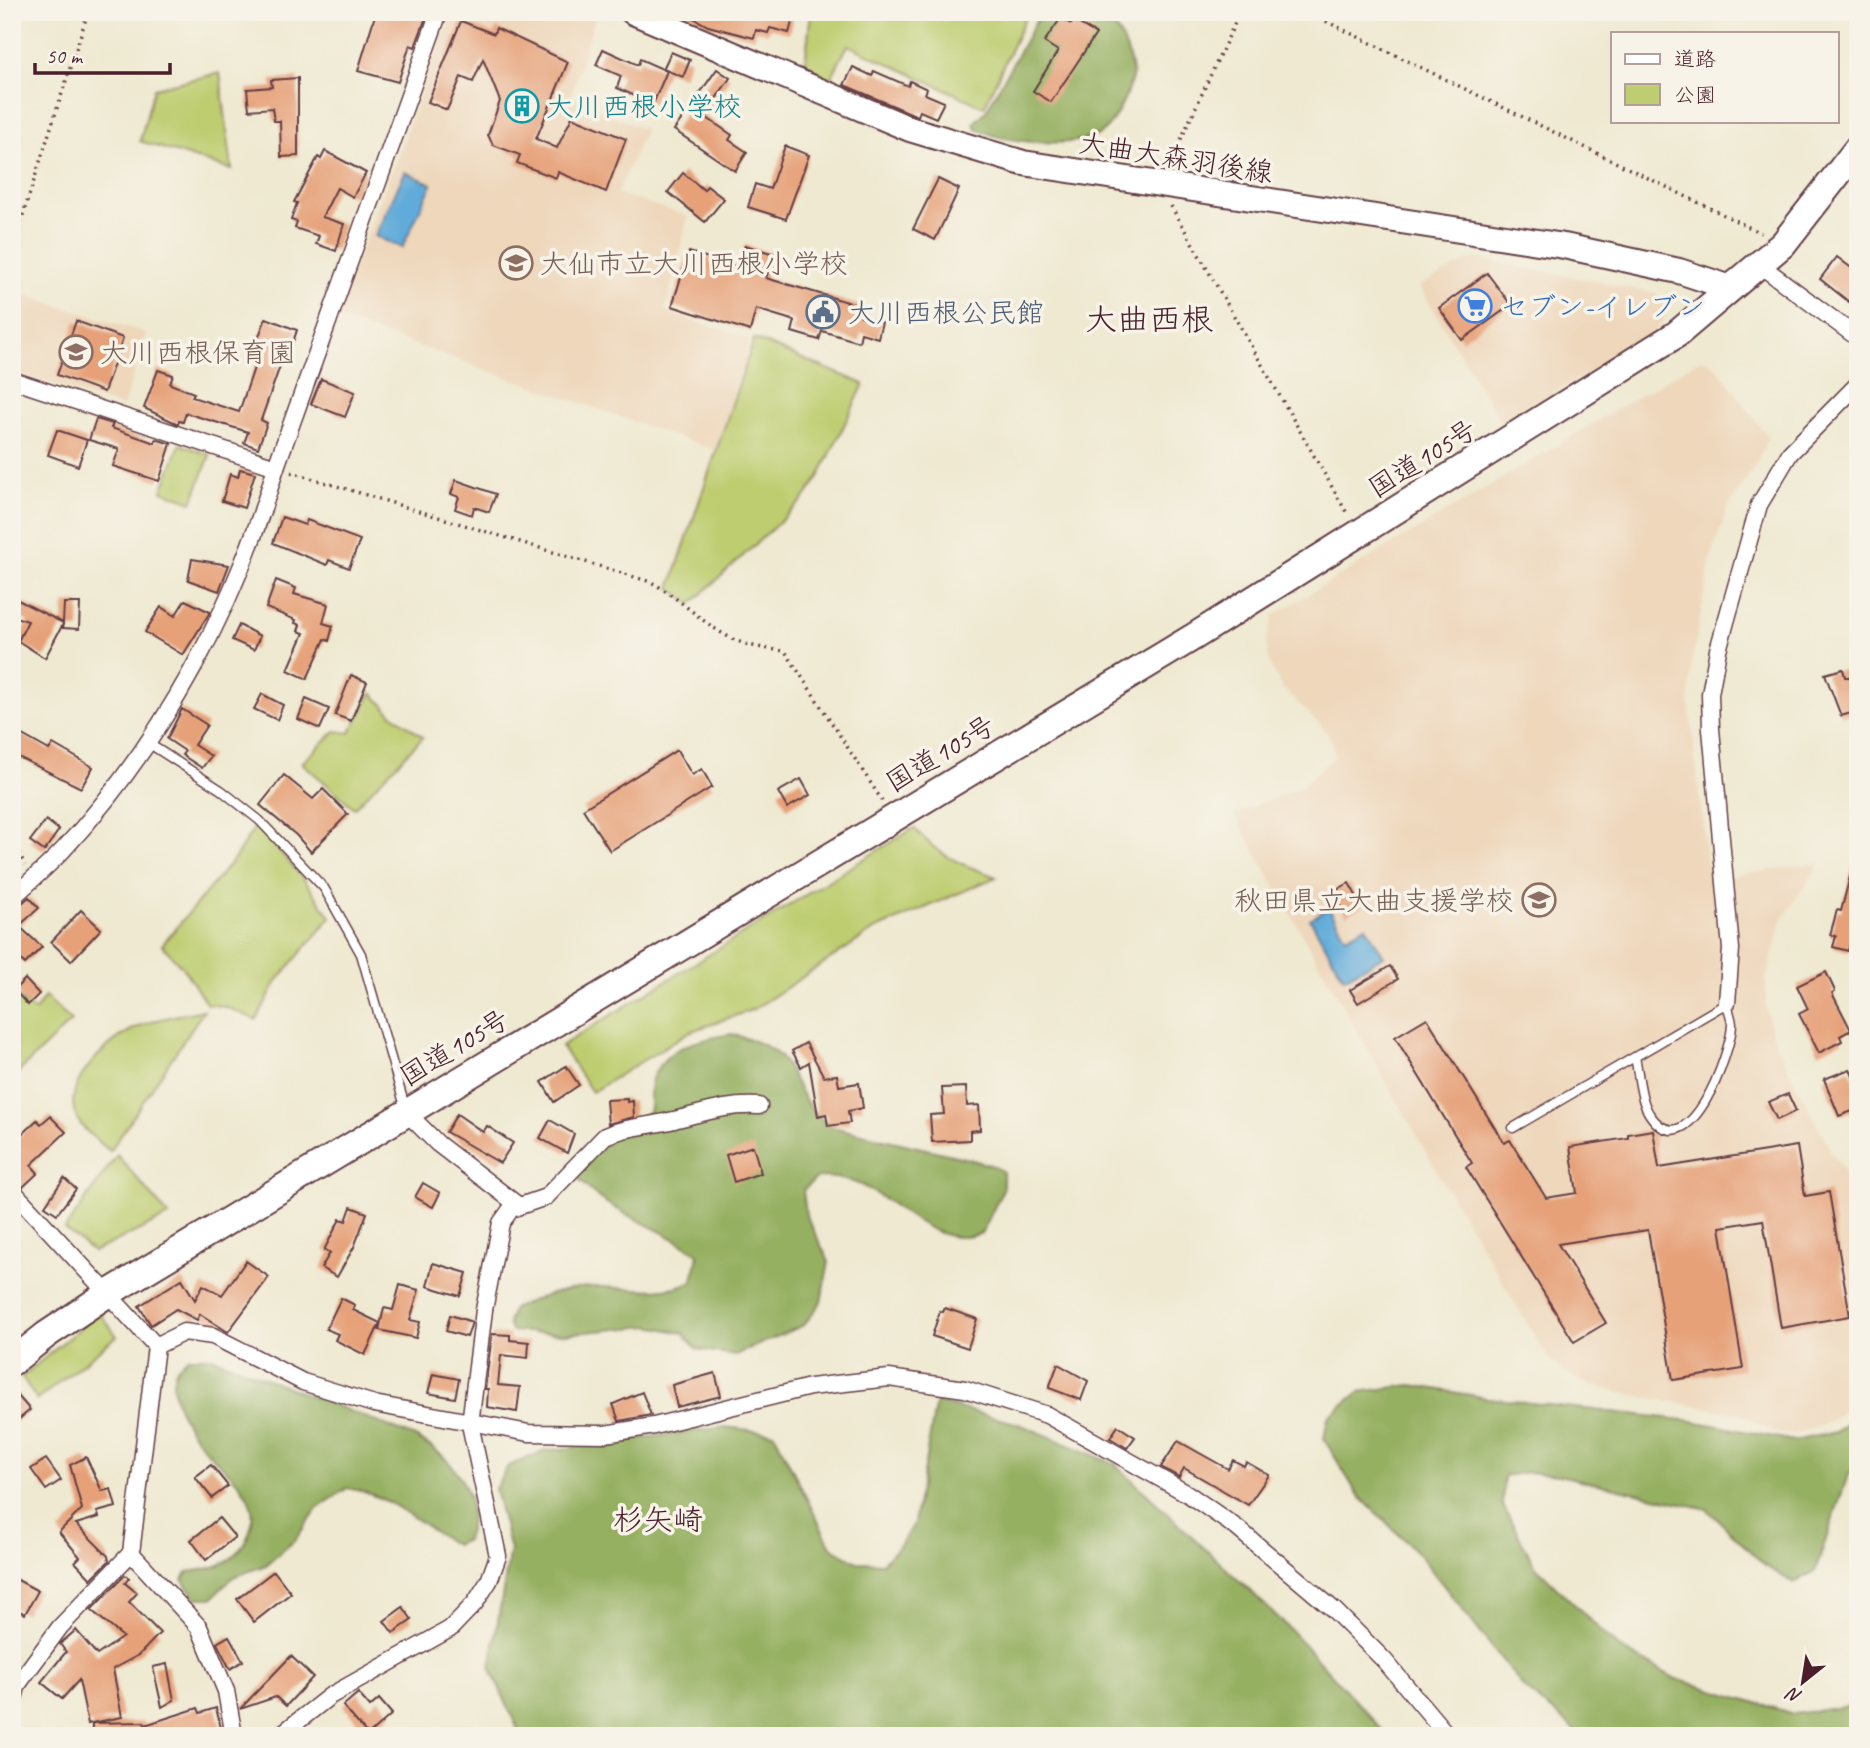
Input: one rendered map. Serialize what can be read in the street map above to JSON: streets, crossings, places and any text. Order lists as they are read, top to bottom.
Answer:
{
  "streets": {
    "highway": ["国道105号"],
    "main road": ["大曲大森羽後線"]
  },
  "crossings": [
    ["大曲大森羽後線", "国道105号"]
  ],
  "districts": ["大曲西根", "杉矢崎"],
  "places": {
    "building": ["大川西根小学校"],
    "school or university": ["大仙市立大川西根小学校", "大川西根保育園", "秋田県立大曲支援学校"],
    "supermarket": ["セブン-イレブン"],
    "public building": ["大川西根公民館"]
  },
  "legend": ["道路", "公園"],
  "scale_bar": "50 m",
  "north": "bottom left"
}
